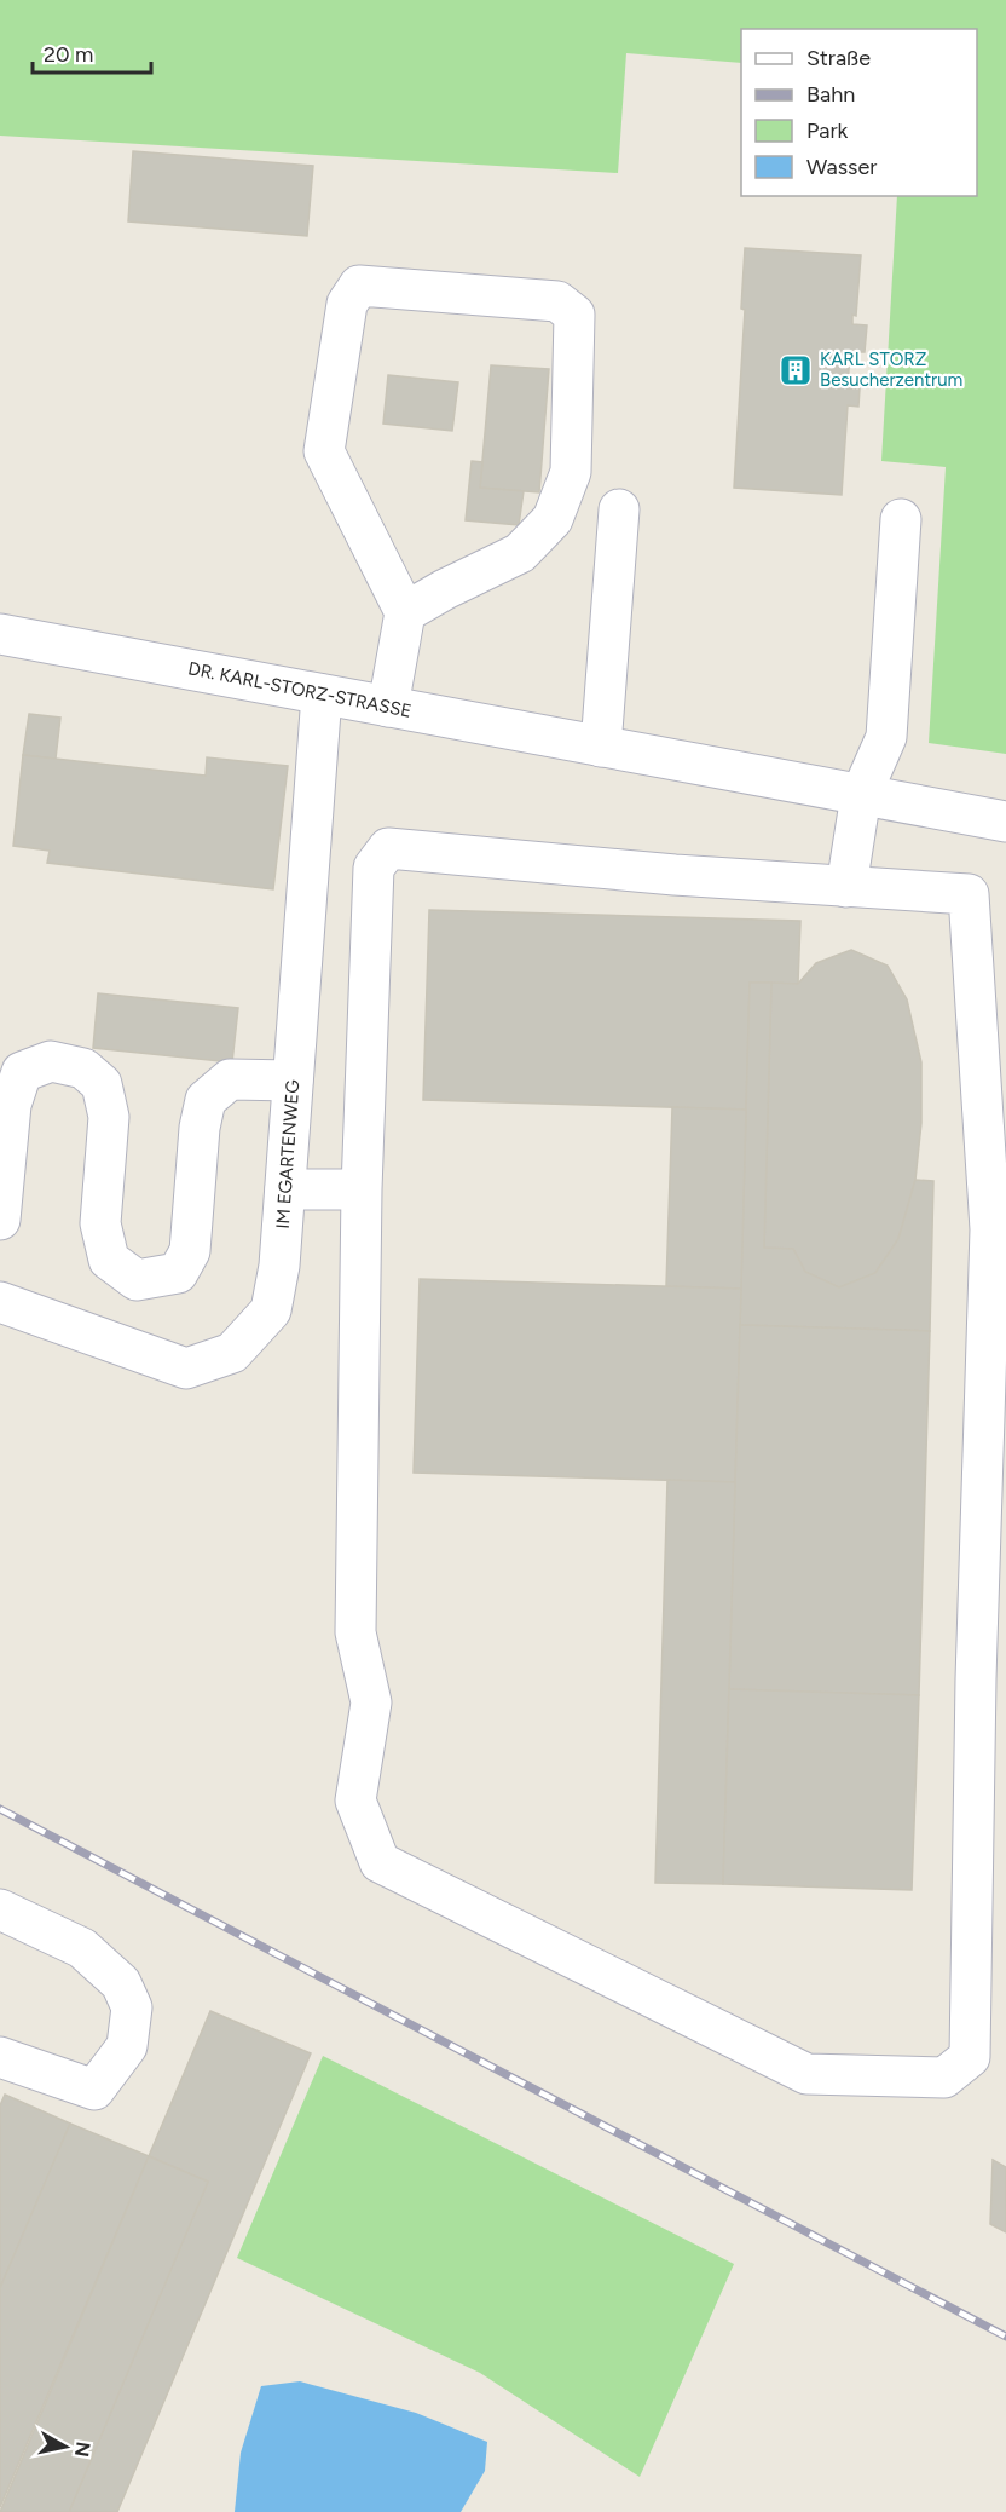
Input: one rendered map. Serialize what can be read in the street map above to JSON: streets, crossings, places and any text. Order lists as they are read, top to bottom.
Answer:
{
  "streets": {
    "street": ["DR. KARL-STORZ-STRASSE", "IM EGARTENWEG"]
  },
  "crossings": [
    ["DR. KARL-STORZ-STRASSE", "IM EGARTENWEG"]
  ],
  "places": {
    "building": ["KARL STORZ Besucherzentrum"]
  },
  "legend": [
    "Straße",
    "Bahn",
    "Park",
    "Wasser"
  ],
  "scale_bar": "20 m",
  "north": "right"
}
